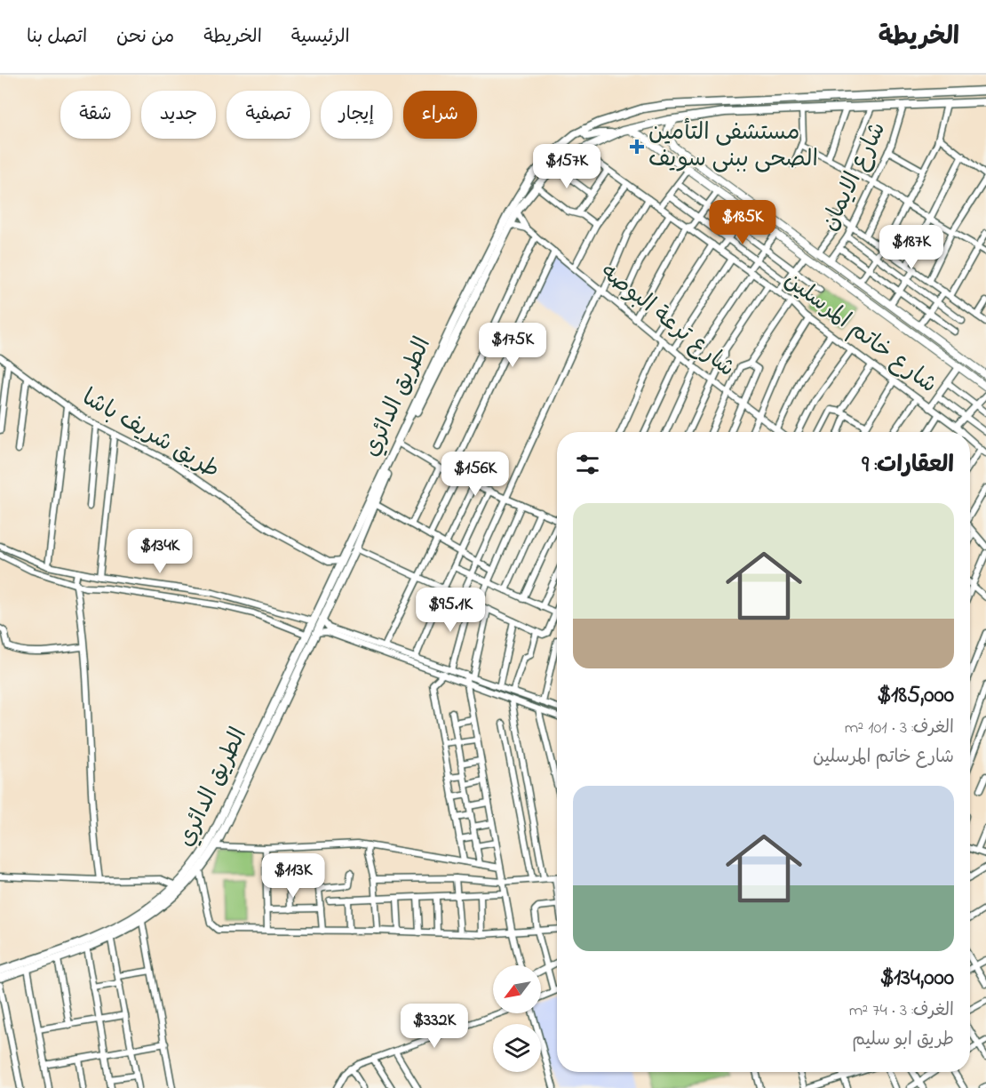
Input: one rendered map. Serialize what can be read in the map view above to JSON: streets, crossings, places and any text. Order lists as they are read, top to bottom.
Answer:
{
  "streets": {
    "highway": ["الطريق الدائري"],
    "street": [
      "شارع الايمان",
      "شارع ترعة البوصه",
      "شارع خاتم المرسلين",
      "طريق شريف باشا"
    ]
  },
  "crossings": [
    ["شارع الايمان", "الطريق الدائري"],
    ["شارع خاتم المرسلين", "الطريق الدائري"],
    ["الطريق الدائري", "طريق شريف باشا"]
  ],
  "places": {
    "health": ["مستشفى التأمين الصحى ببنى سويف"]
  },
  "north": "bottom left",
  "page": {
    "header": "الخريطة",
    "nav": [
      "الرئيسية",
      "الخريطة",
      "من نحن",
      "اتصل بنا"
    ],
    "chip": [
      "شراء",
      "إيجار",
      "تصفية",
      "جديد",
      "شقة"
    ],
    "price": [
      "$157K",
      "$185K",
      "$187K",
      "$175K",
      "$156K",
      "$134K",
      "$95.1K",
      "$113K",
      "$332K"
    ],
    "heading": "العقارات: 9",
    "list": [
      {
        "name": "$185,000",
        "note": "الغرف: 3 · 101 m² · شارع خاتم المرسلين"
      },
      {
        "name": "$134,000",
        "note": "الغرف: 3 · 74 m² · طريق ابو سليم"
      }
    ]
  }
}
